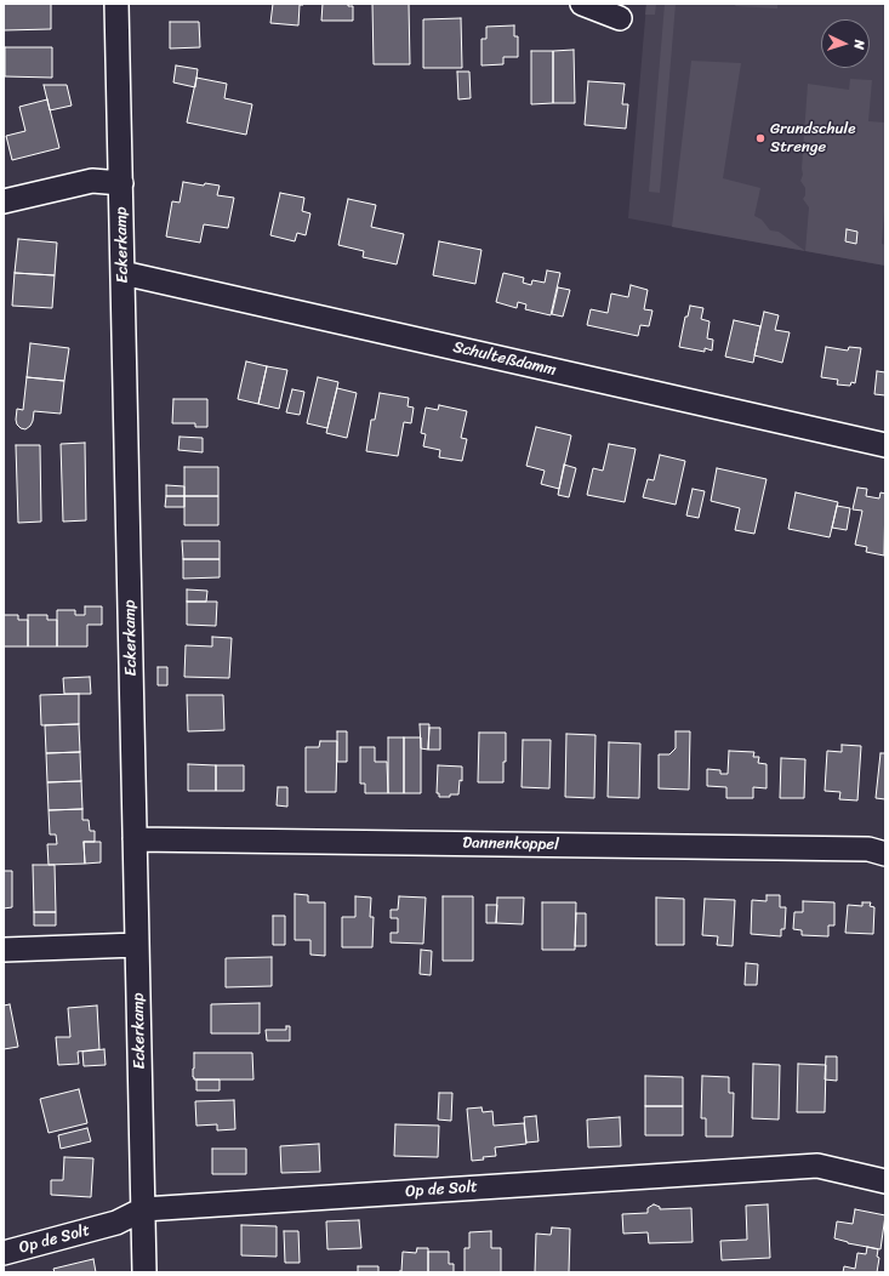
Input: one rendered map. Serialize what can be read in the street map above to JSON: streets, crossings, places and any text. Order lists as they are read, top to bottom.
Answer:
{
  "streets": {
    "street": [
      "Eckerkamp",
      "Schulteßdamm",
      "Dannenkoppel",
      "Op de Solt"
    ]
  },
  "crossings": [
    ["Eckerkamp", "Schulteßdamm"],
    ["Eckerkamp", "Dannenkoppel"],
    ["Eckerkamp", "Op de Solt"]
  ],
  "places": ["Grundschule Strenge"],
  "north": "right"
}
